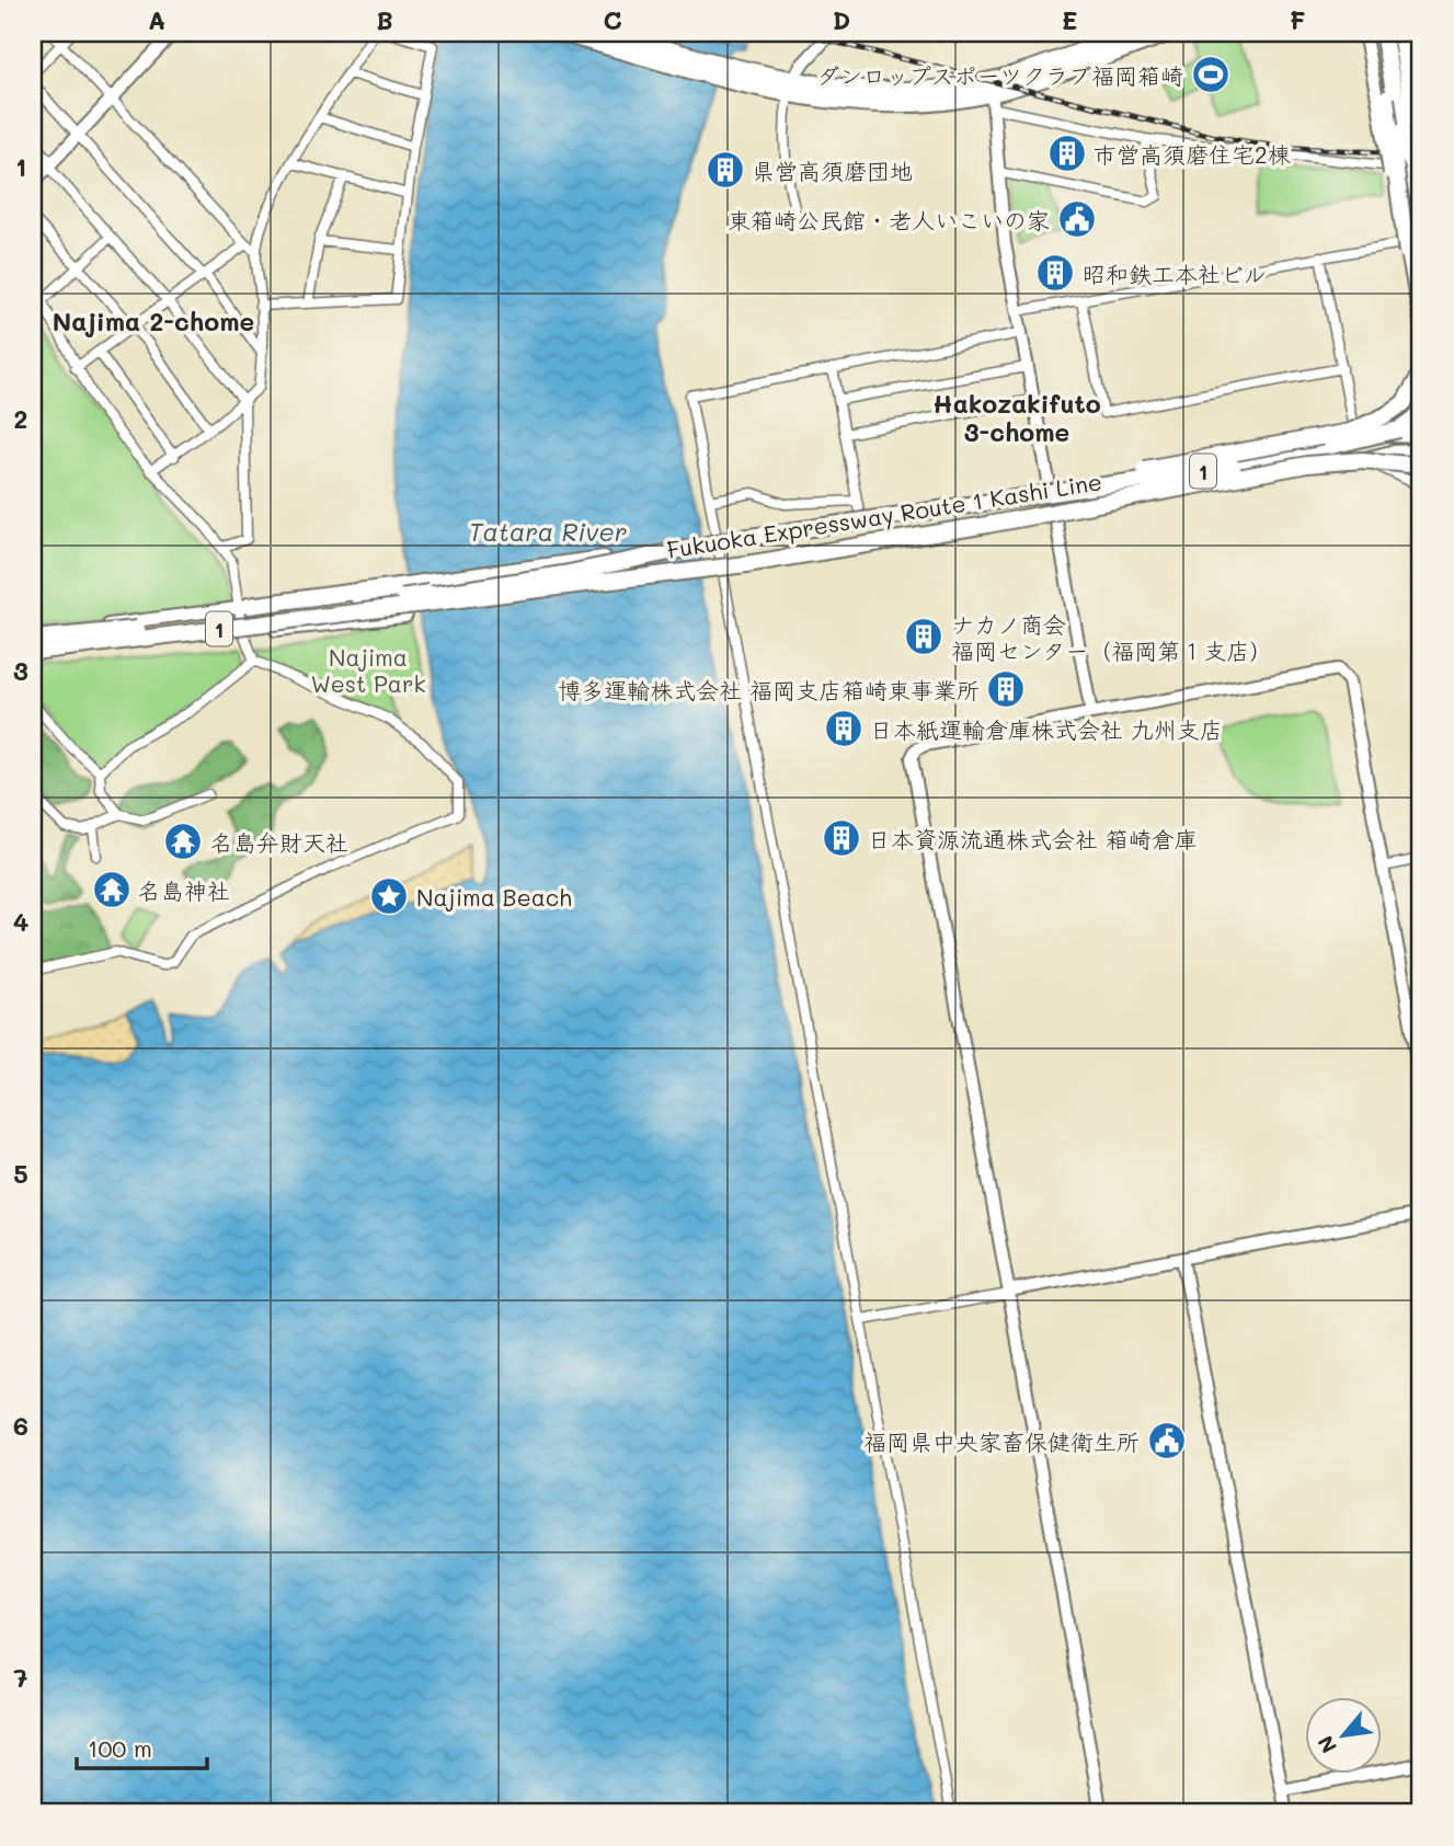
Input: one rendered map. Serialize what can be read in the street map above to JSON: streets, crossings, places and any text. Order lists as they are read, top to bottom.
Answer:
{
  "streets": {
    "highway": ["1", "Fukuoka Expressway Route 1 Kashi Line"]
  },
  "districts": ["Najima 2-chome", "Hakozakifuto 3-chome"],
  "water": ["Tatara River"],
  "parks": ["Najima West Park"],
  "places": {
    "sports": ["ダンロップスポーツクラブ福岡箱崎"],
    "building": [
      "市営高須磨住宅2棟",
      "県営高須磨団地",
      "昭和鉄工本社ビル",
      "ナカノ商会 福岡センター（福岡第１支店）",
      "博多運輸株式会社 福岡支店箱崎東事業所",
      "日本紙運輸倉庫株式会社 九州支店",
      "日本資源流通株式会社 箱崎倉庫"
    ],
    "public building": ["東箱崎公民館・老人いこいの家", "福岡県中央家畜保健衛生所"],
    "temple": ["名島弁財天社", "名島神社"],
    "place": ["Najima Beach"]
  },
  "scale_bar": "100 m",
  "north": "bottom left",
  "grid": {
    "columns": [
      "A",
      "B",
      "C",
      "D",
      "E",
      "F"
    ],
    "rows": [
      "1",
      "2",
      "3",
      "4",
      "5",
      "6",
      "7"
    ]
  }
}
